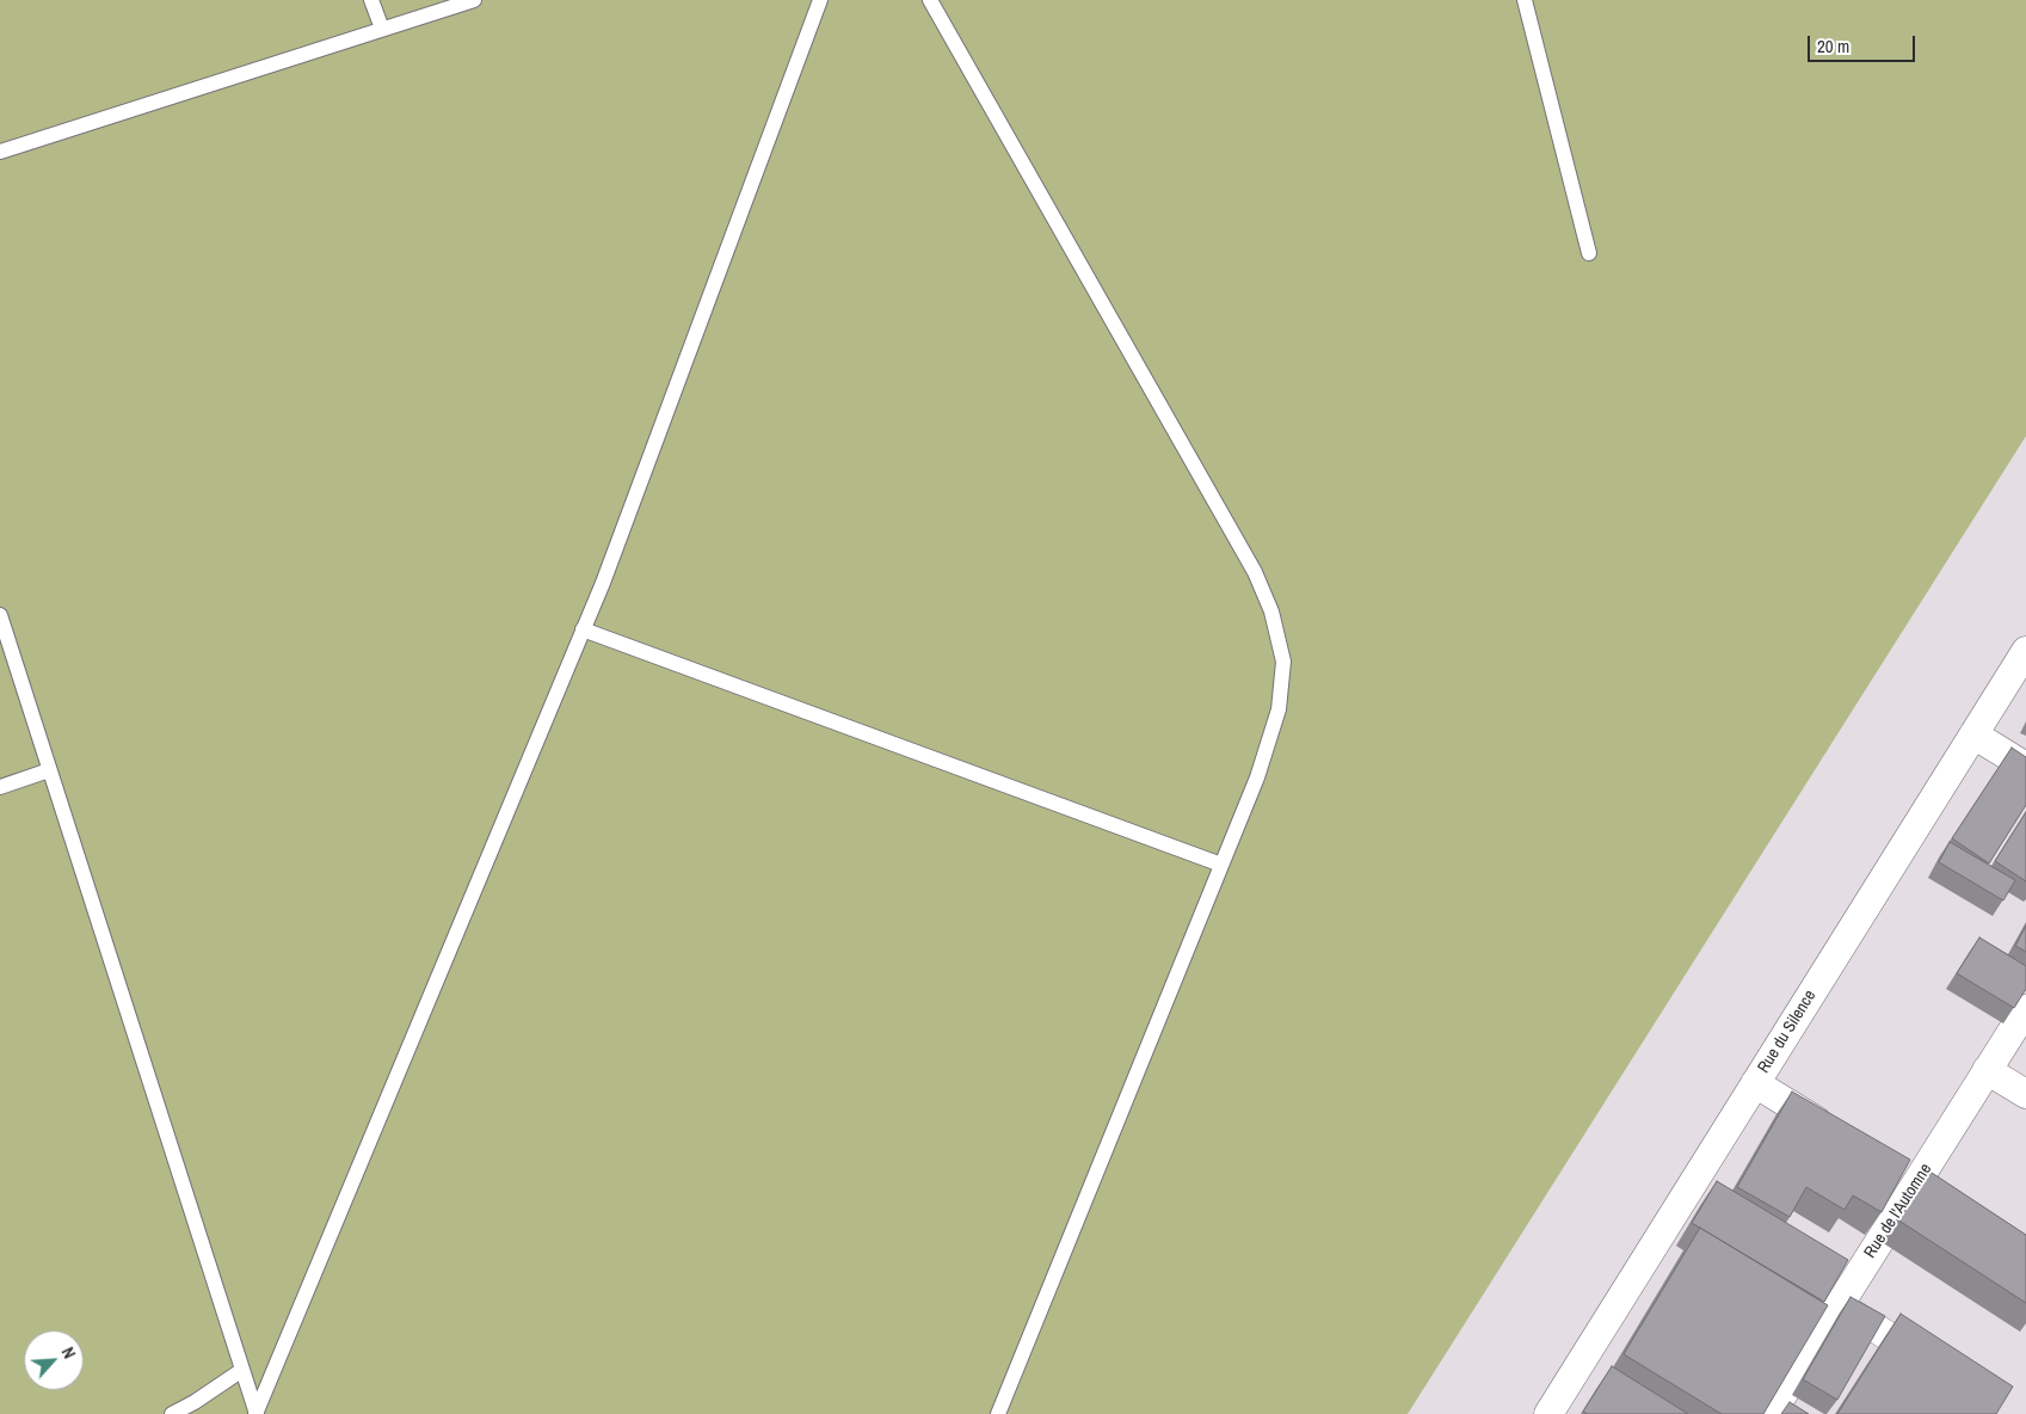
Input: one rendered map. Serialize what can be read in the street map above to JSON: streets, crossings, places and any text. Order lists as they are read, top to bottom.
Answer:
{
  "streets": {
    "street": ["Rue du Silence", "Rue de l'Automne"]
  },
  "scale_bar": "20 m",
  "north": "top right"
}
